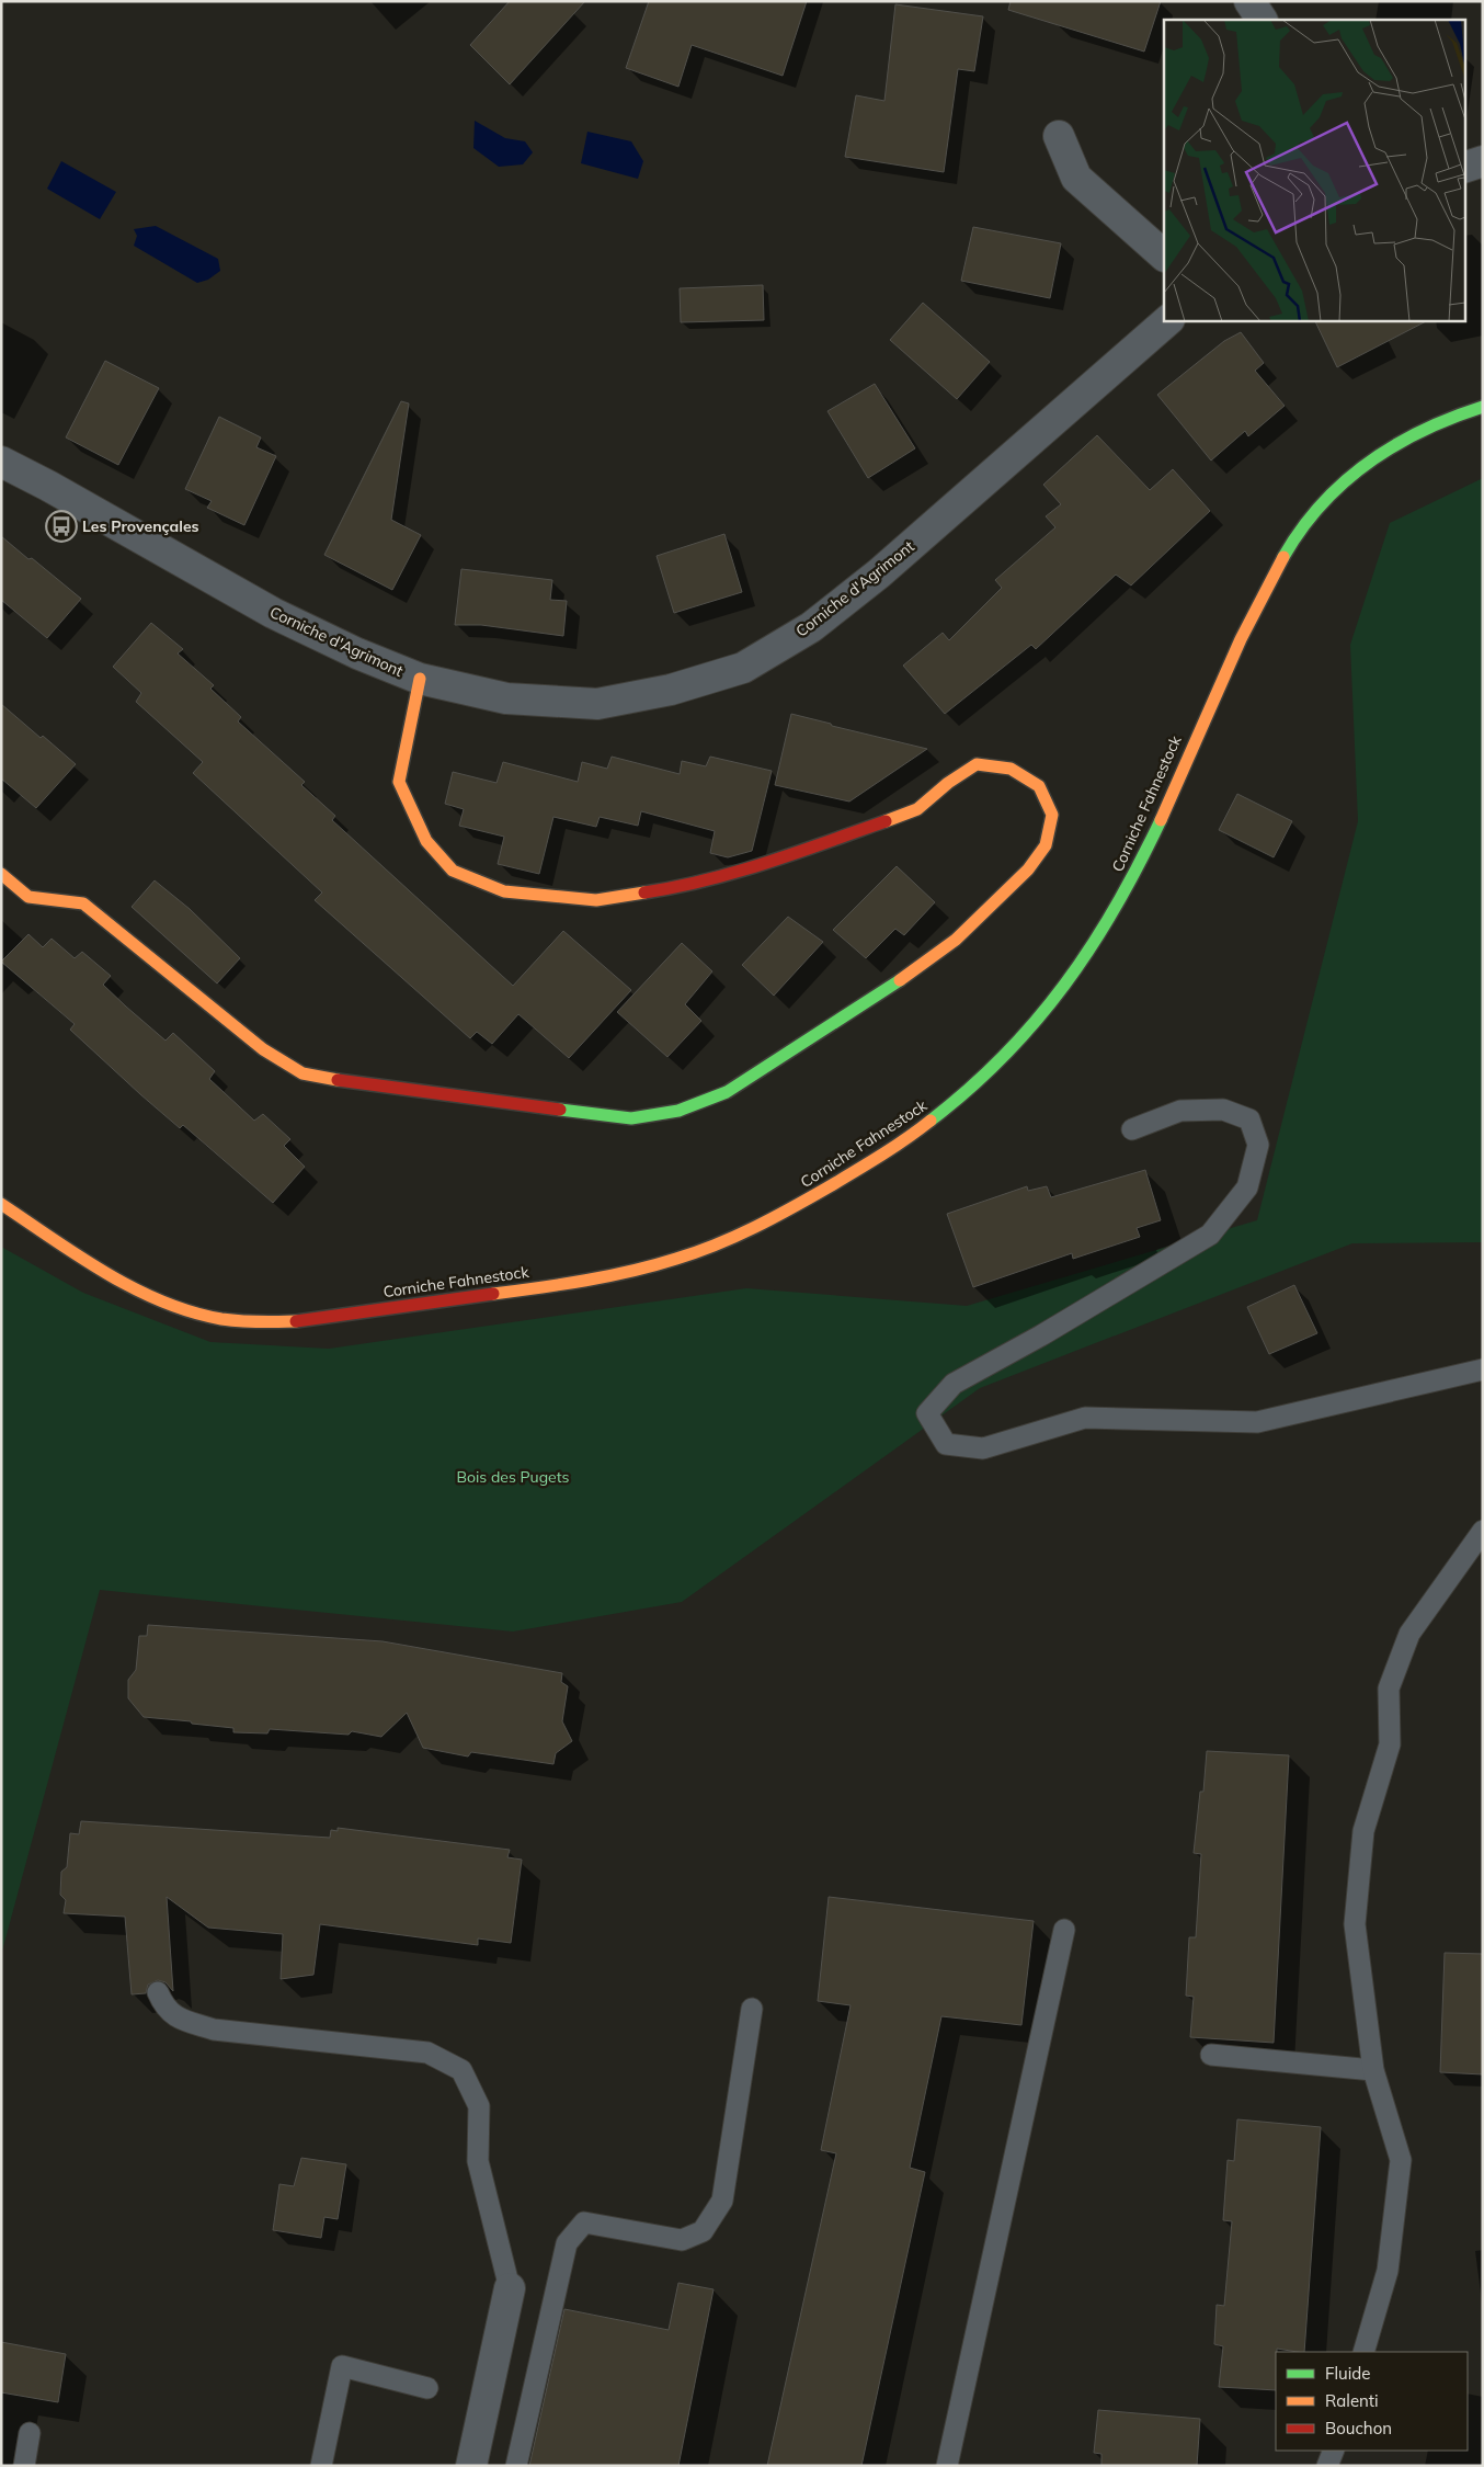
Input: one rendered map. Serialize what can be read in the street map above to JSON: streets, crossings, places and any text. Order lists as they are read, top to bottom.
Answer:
{
  "streets": {
    "street": ["Corniche d'Agrimont", "Corniche Fahnestock"]
  },
  "parks": ["Bois des Pugets"],
  "places": {
    "bus stop": ["Les Provençales"]
  },
  "legend": ["Fluide", "Ralenti", "Bouchon"]
}
